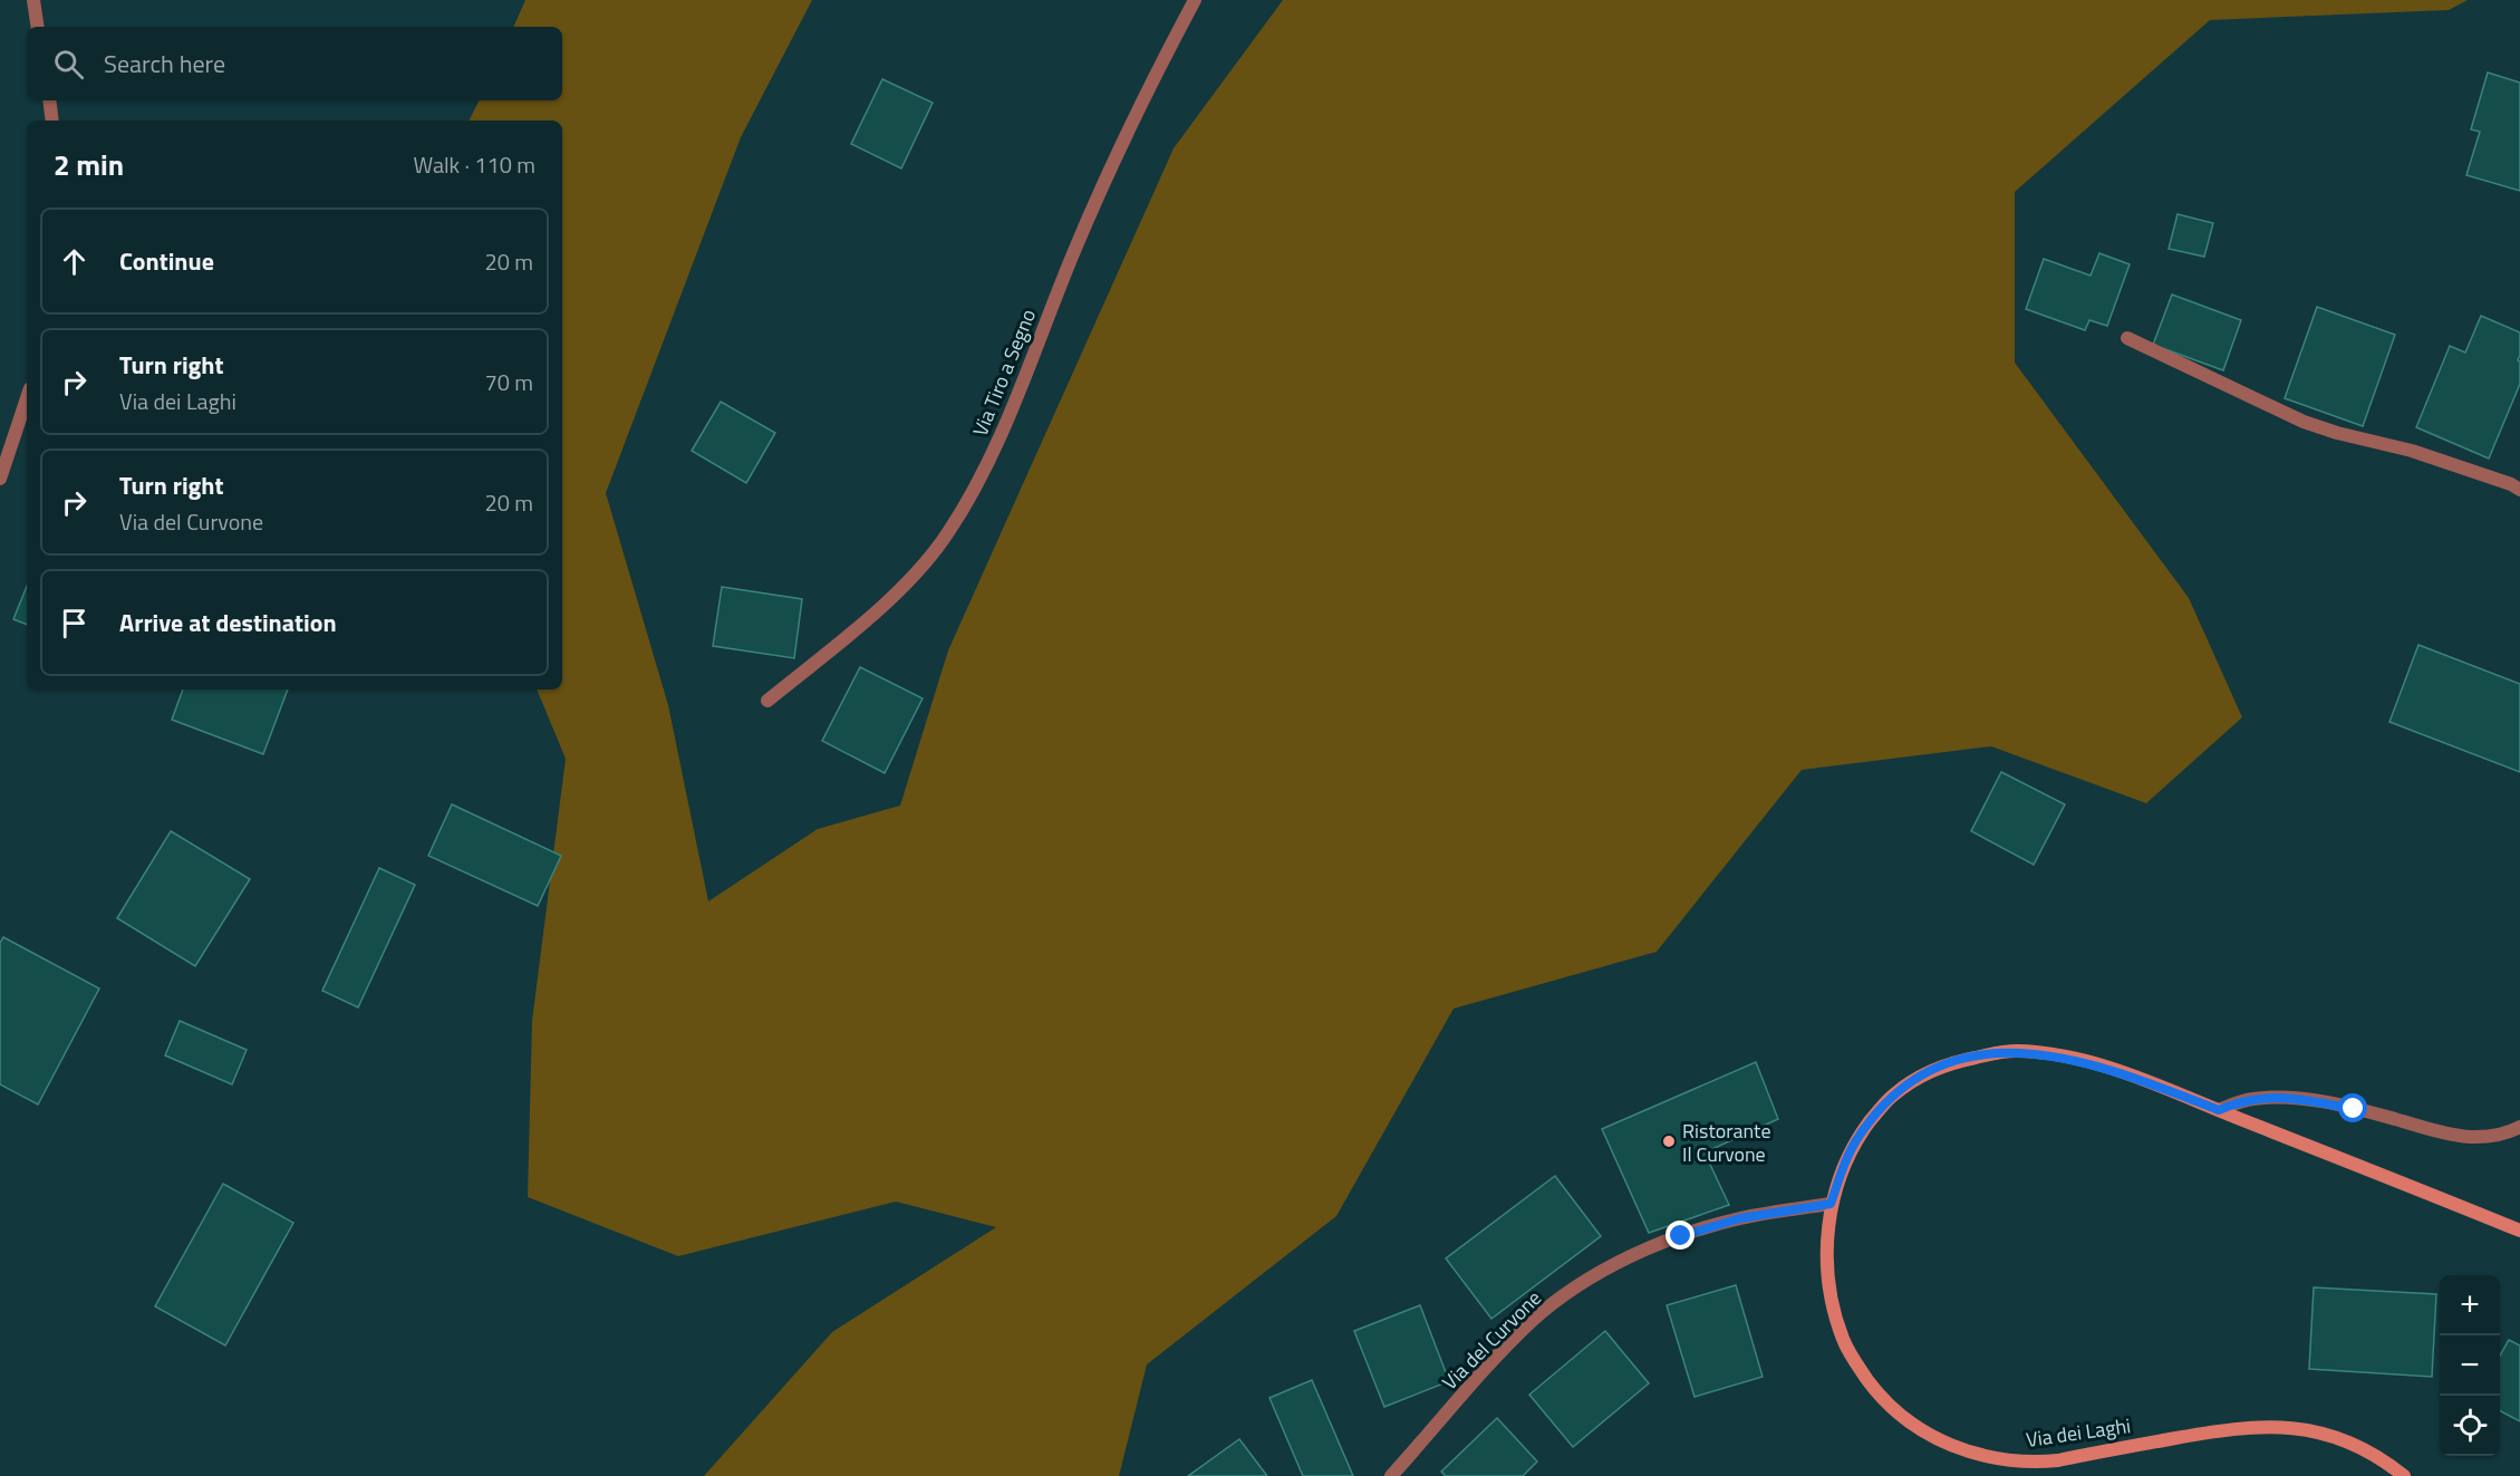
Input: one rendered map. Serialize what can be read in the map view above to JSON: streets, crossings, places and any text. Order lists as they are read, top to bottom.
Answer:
{
  "streets": {
    "main road": ["Via dei Laghi"],
    "street": ["Via Tiro a Segno", "Via del Curvone"]
  },
  "crossings": [
    ["Via del Curvone", "Via dei Laghi"]
  ],
  "places": ["Ristorante Il Curvone"],
  "page": {
    "search": "Search here",
    "heading": ["2 min", "Walk · 110 m"],
    "list": [
      ["Continue", "20 m"],
      ["Turn right", "Via dei Laghi", "70 m"],
      ["Turn right", "Via del Curvone", "20 m"],
      "Arrive at destination"
    ],
    "map_buttons": ["+", "−"]
  }
}
